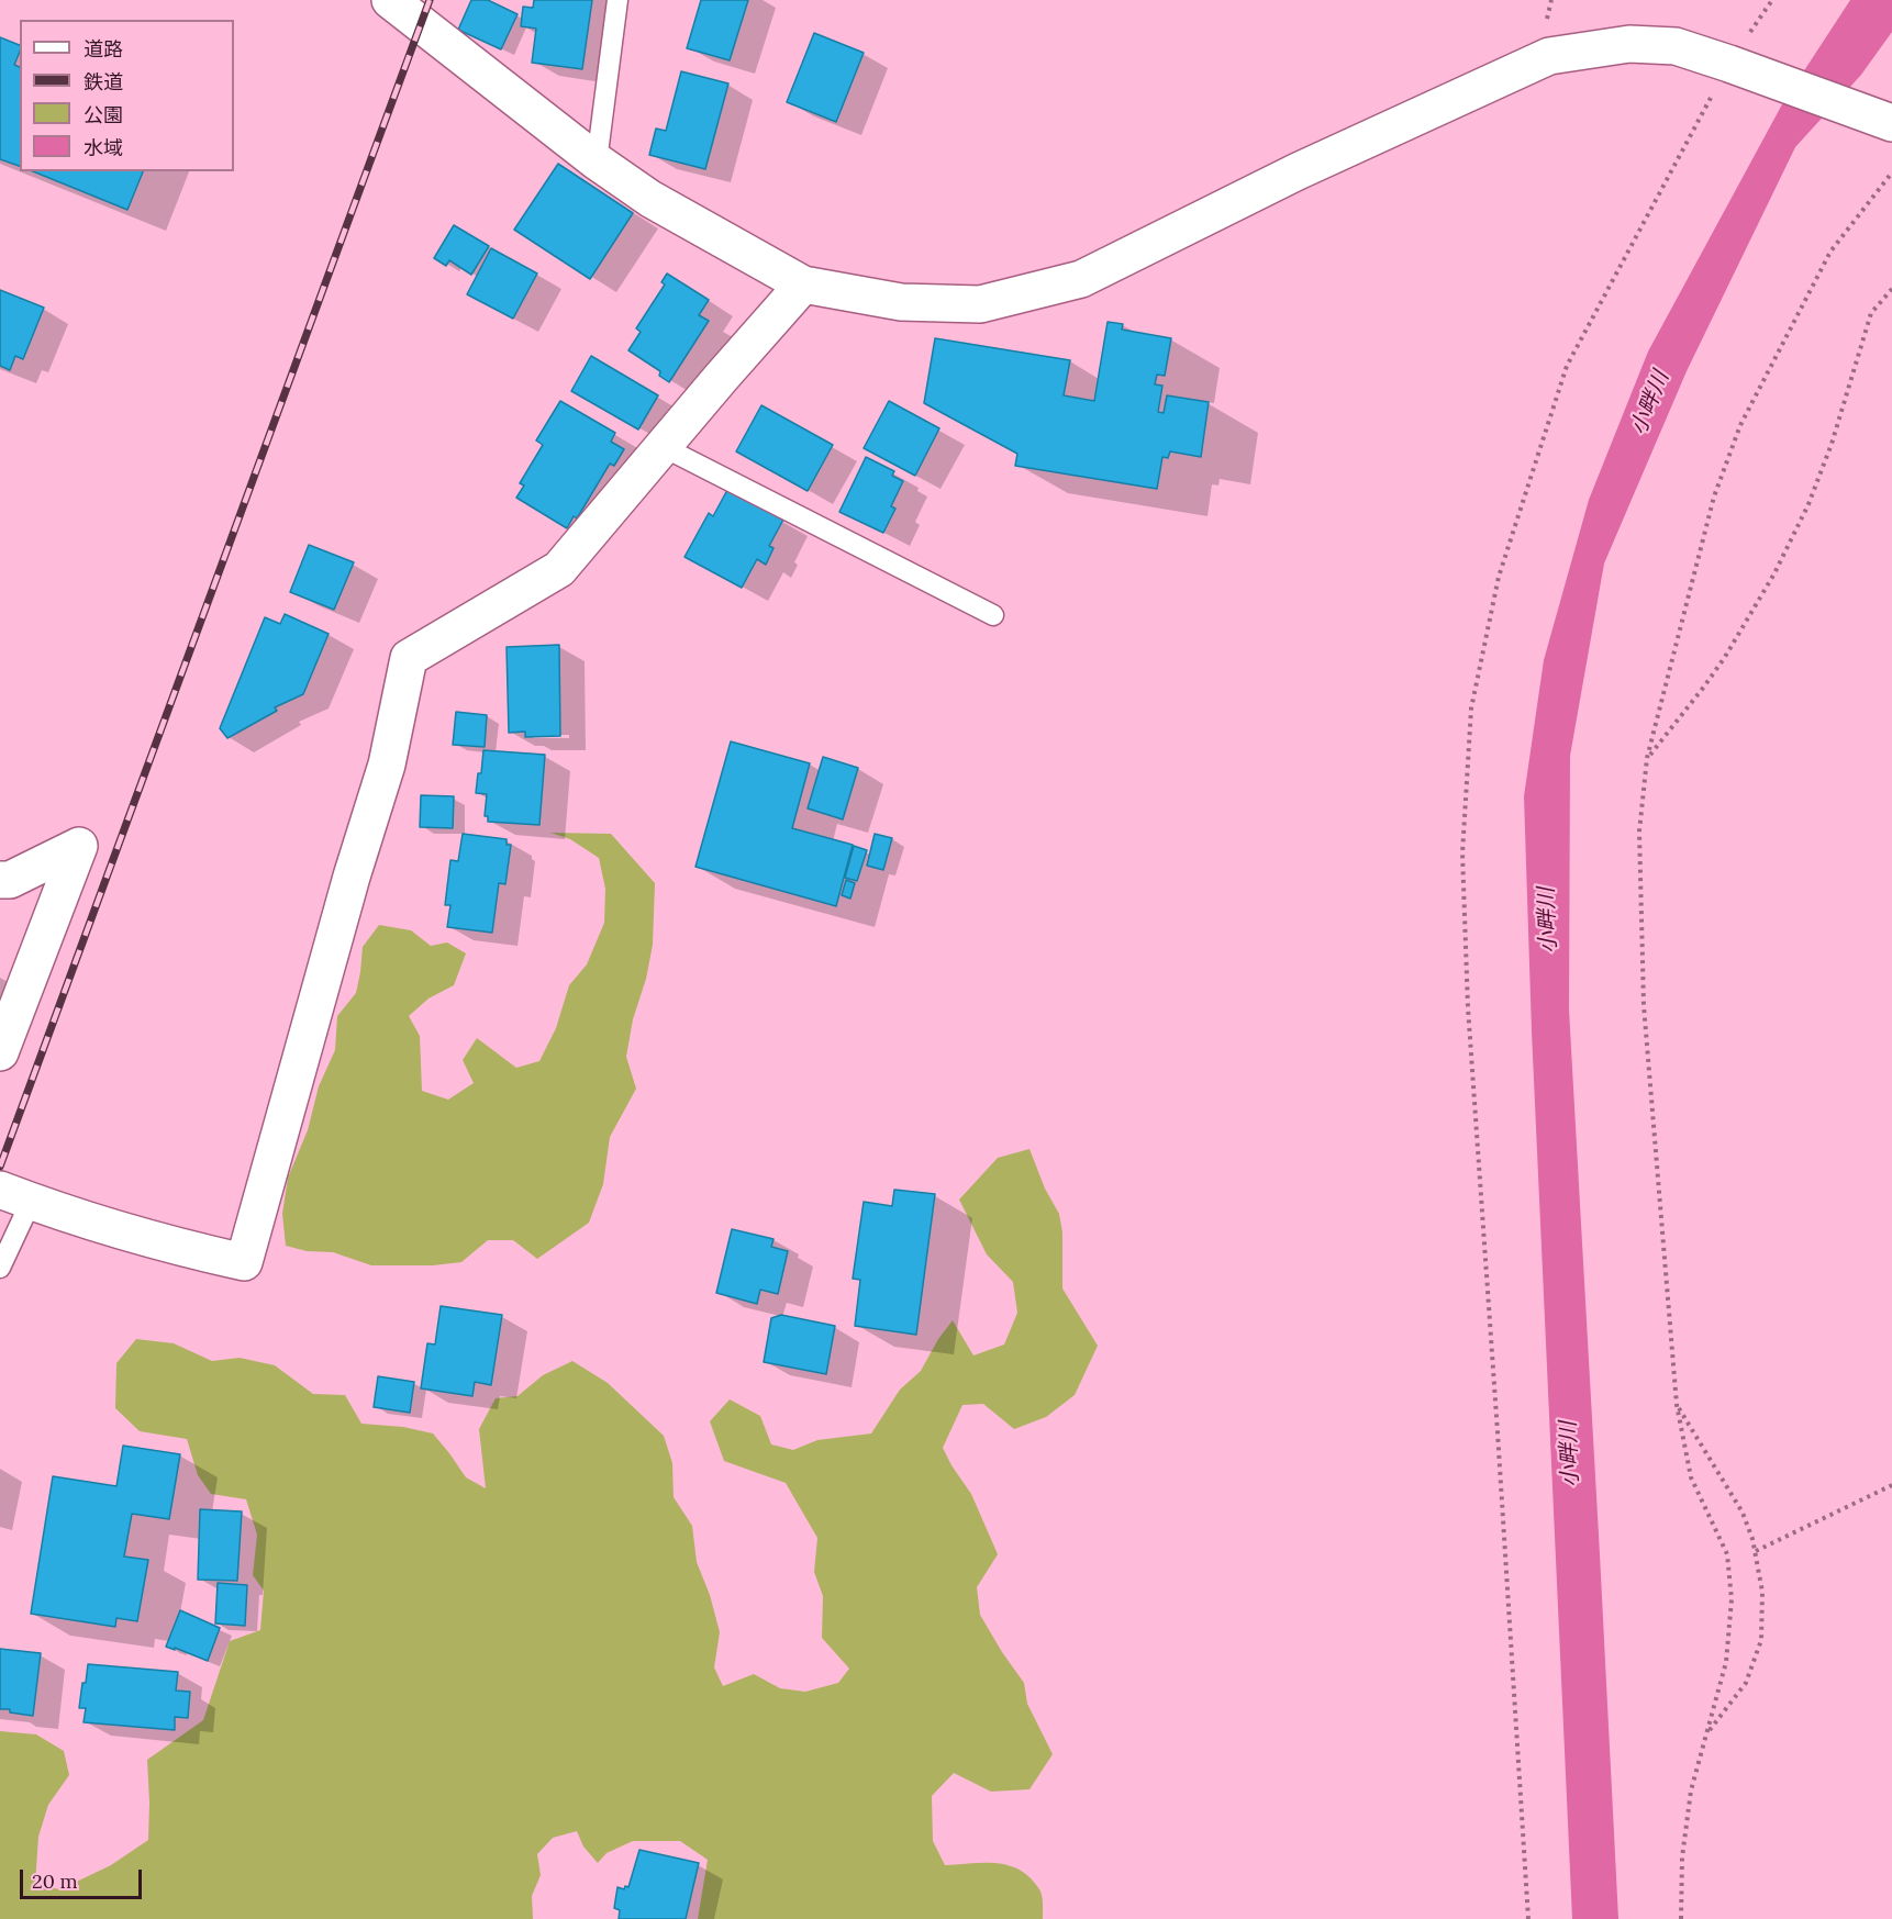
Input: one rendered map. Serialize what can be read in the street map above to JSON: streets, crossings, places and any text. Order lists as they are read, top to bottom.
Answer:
{
  "water": ["小畔川"],
  "legend": [
    "道路",
    "鉄道",
    "公園",
    "水域"
  ],
  "scale_bar": "20 m"
}
